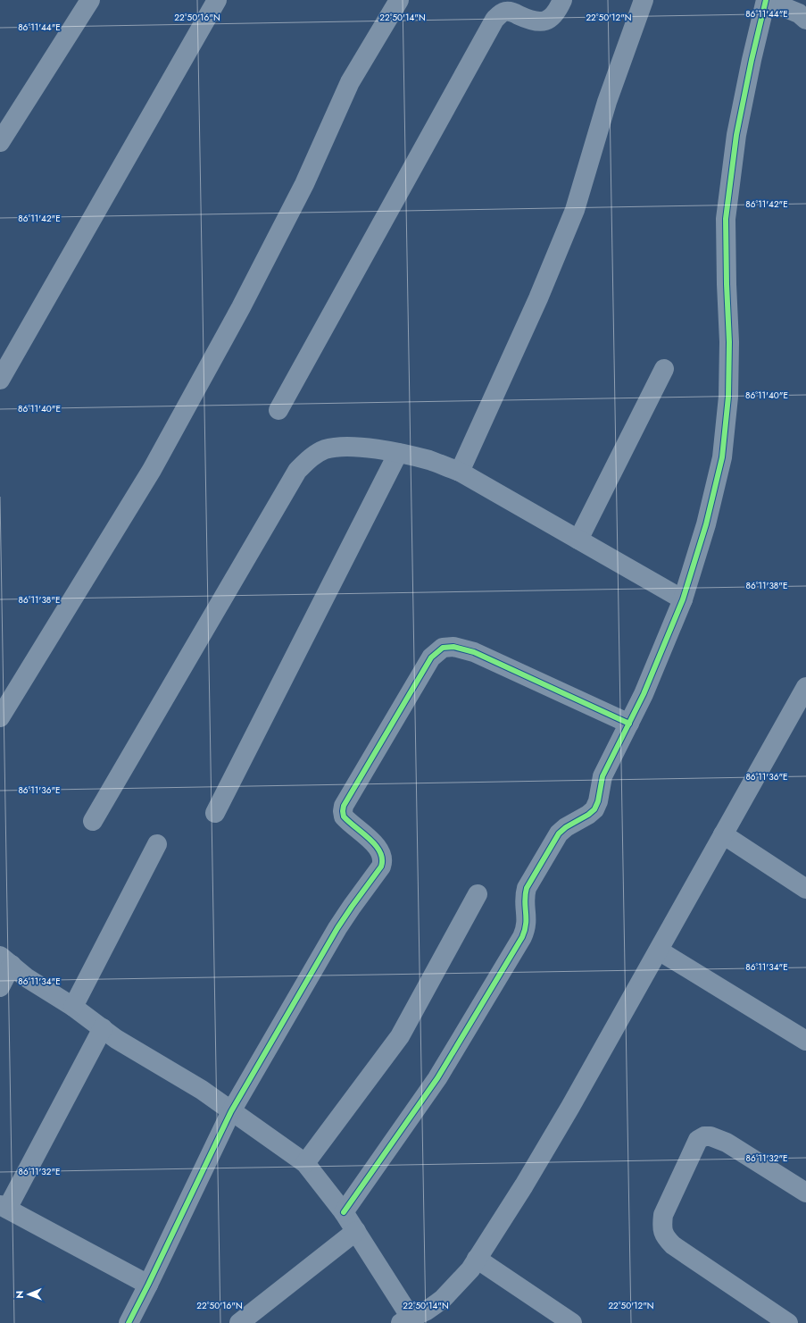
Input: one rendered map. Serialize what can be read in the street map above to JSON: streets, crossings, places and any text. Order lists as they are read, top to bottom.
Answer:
{
  "north": "left",
  "coordinates": [
    "86°11'44\"E",
    "22°50'16\"N",
    "22°50'14\"N",
    "22°50'12\"N",
    "86°11'42\"E",
    "86°11'40\"E",
    "86°11'38\"E",
    "86°11'36\"E",
    "86°11'34\"E",
    "86°11'32\"E"
  ]
}
